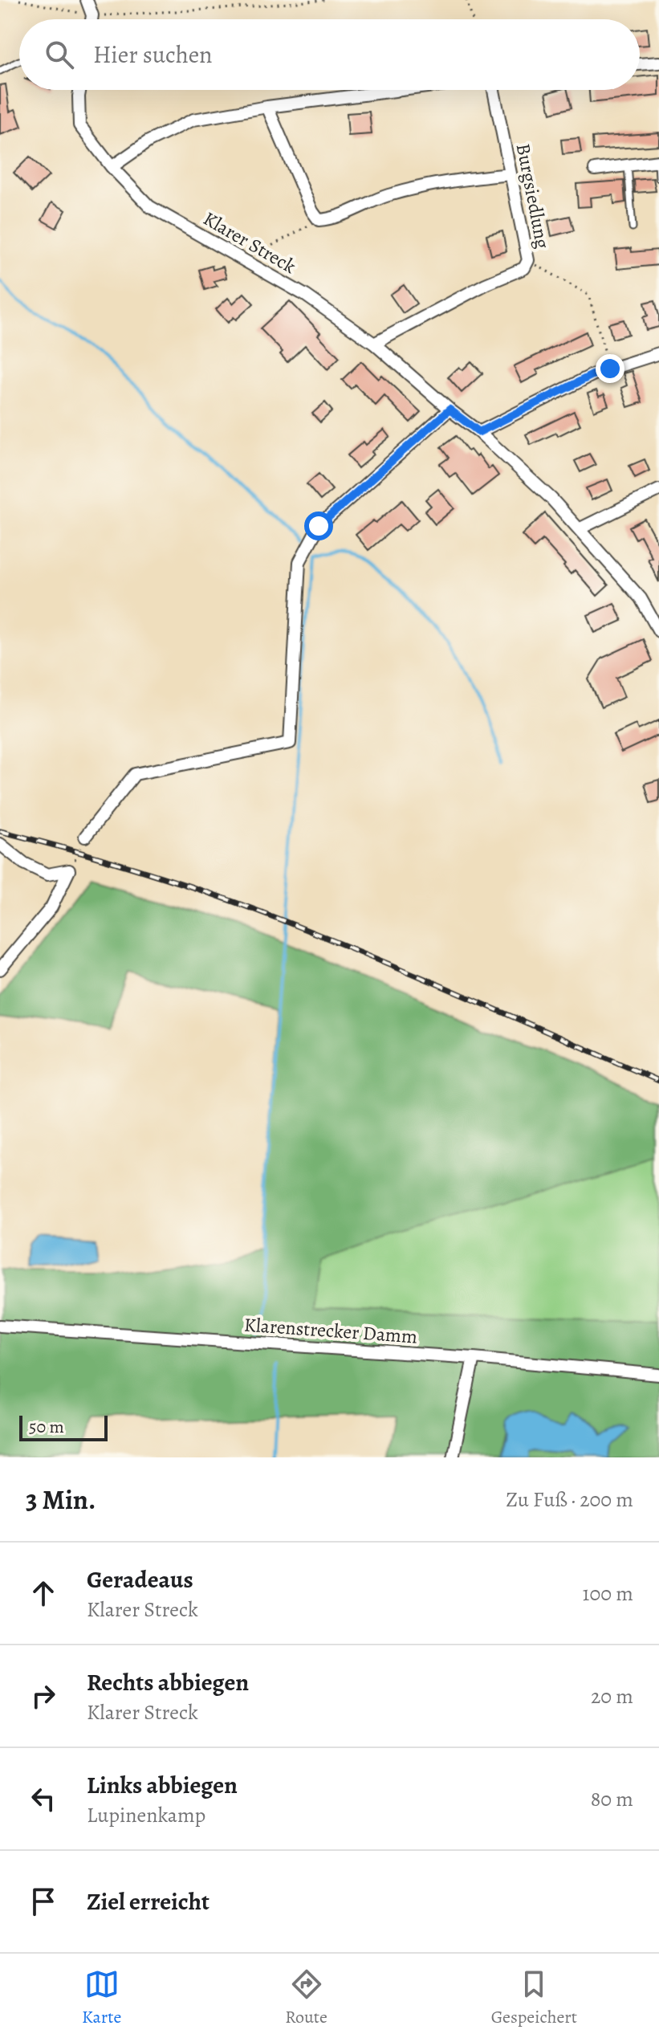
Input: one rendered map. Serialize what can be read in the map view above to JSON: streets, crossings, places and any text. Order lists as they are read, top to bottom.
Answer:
{
  "streets": {
    "street": ["Burgsiedlung", "Klarer Streck", "Klarenstrecker Damm"]
  },
  "crossings": [
    ["Burgsiedlung", "Klarer Streck"]
  ],
  "scale_bar": "50 m",
  "page": {
    "search": "Hier suchen",
    "scale": "50 m",
    "heading": ["3 Min.", "Zu Fuß · 200 m"],
    "list": [
      ["Geradeaus", "Klarer Streck", "100 m"],
      ["Rechts abbiegen", "Klarer Streck", "20 m"],
      ["Links abbiegen", "Lupinenkamp", "80 m"],
      "Ziel erreicht"
    ],
    "nav": ["Karte", "Route", "Gespeichert"]
  }
}
